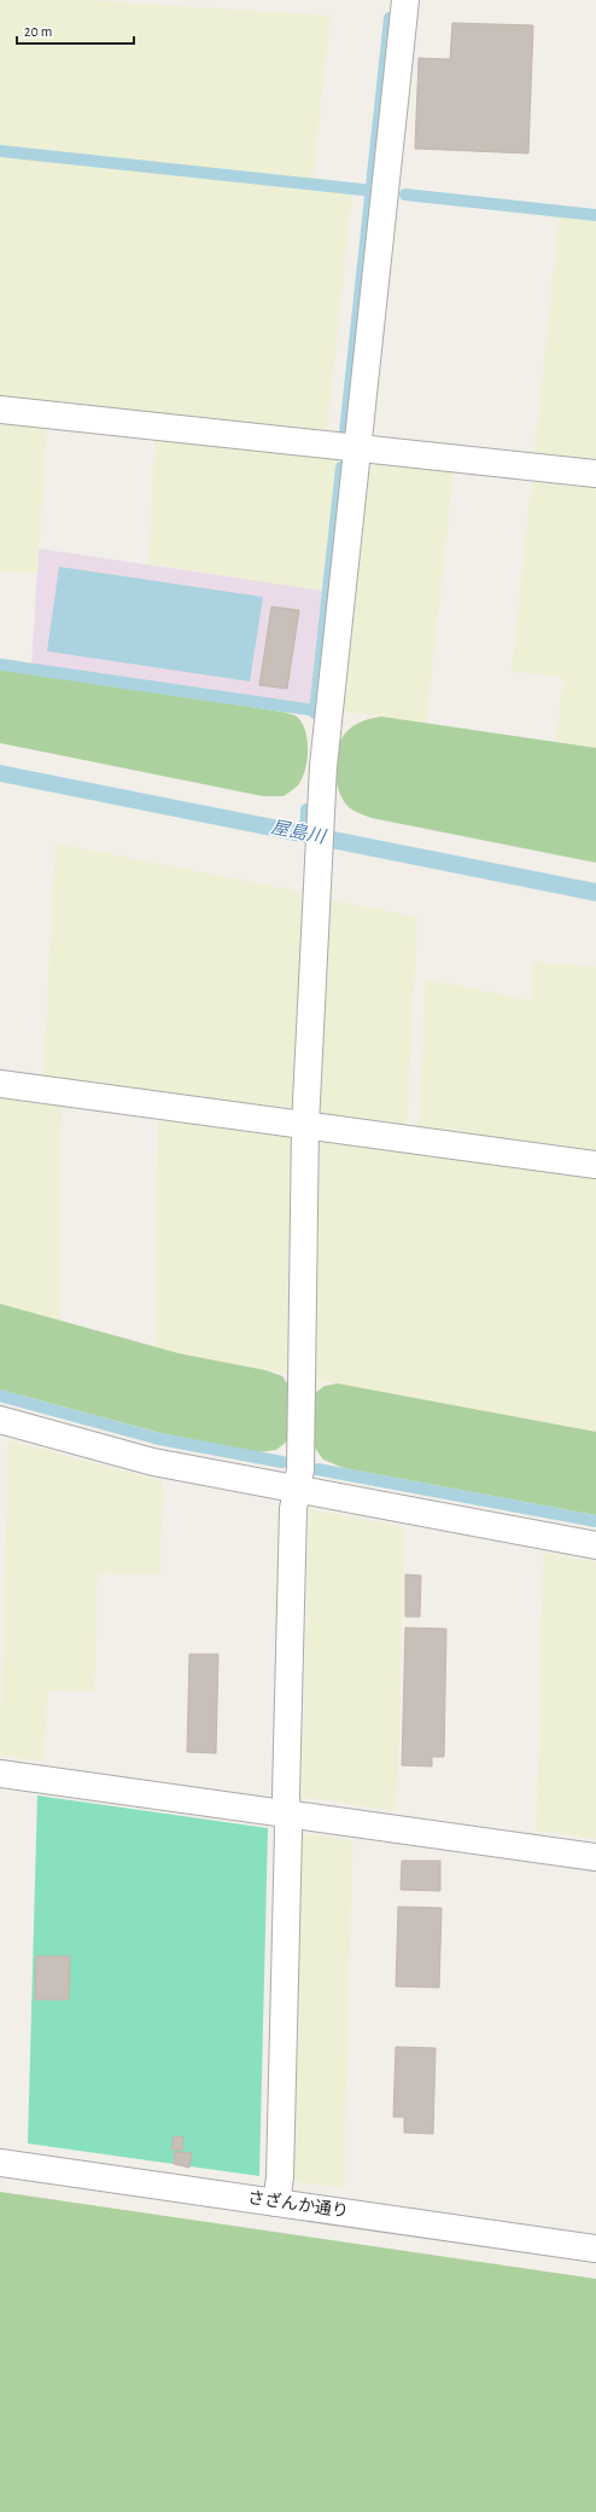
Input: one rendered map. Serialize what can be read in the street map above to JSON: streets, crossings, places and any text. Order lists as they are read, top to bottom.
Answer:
{
  "streets": {
    "street": ["さざんか通り"]
  },
  "water": ["屋島川"],
  "scale_bar": "20 m"
}
